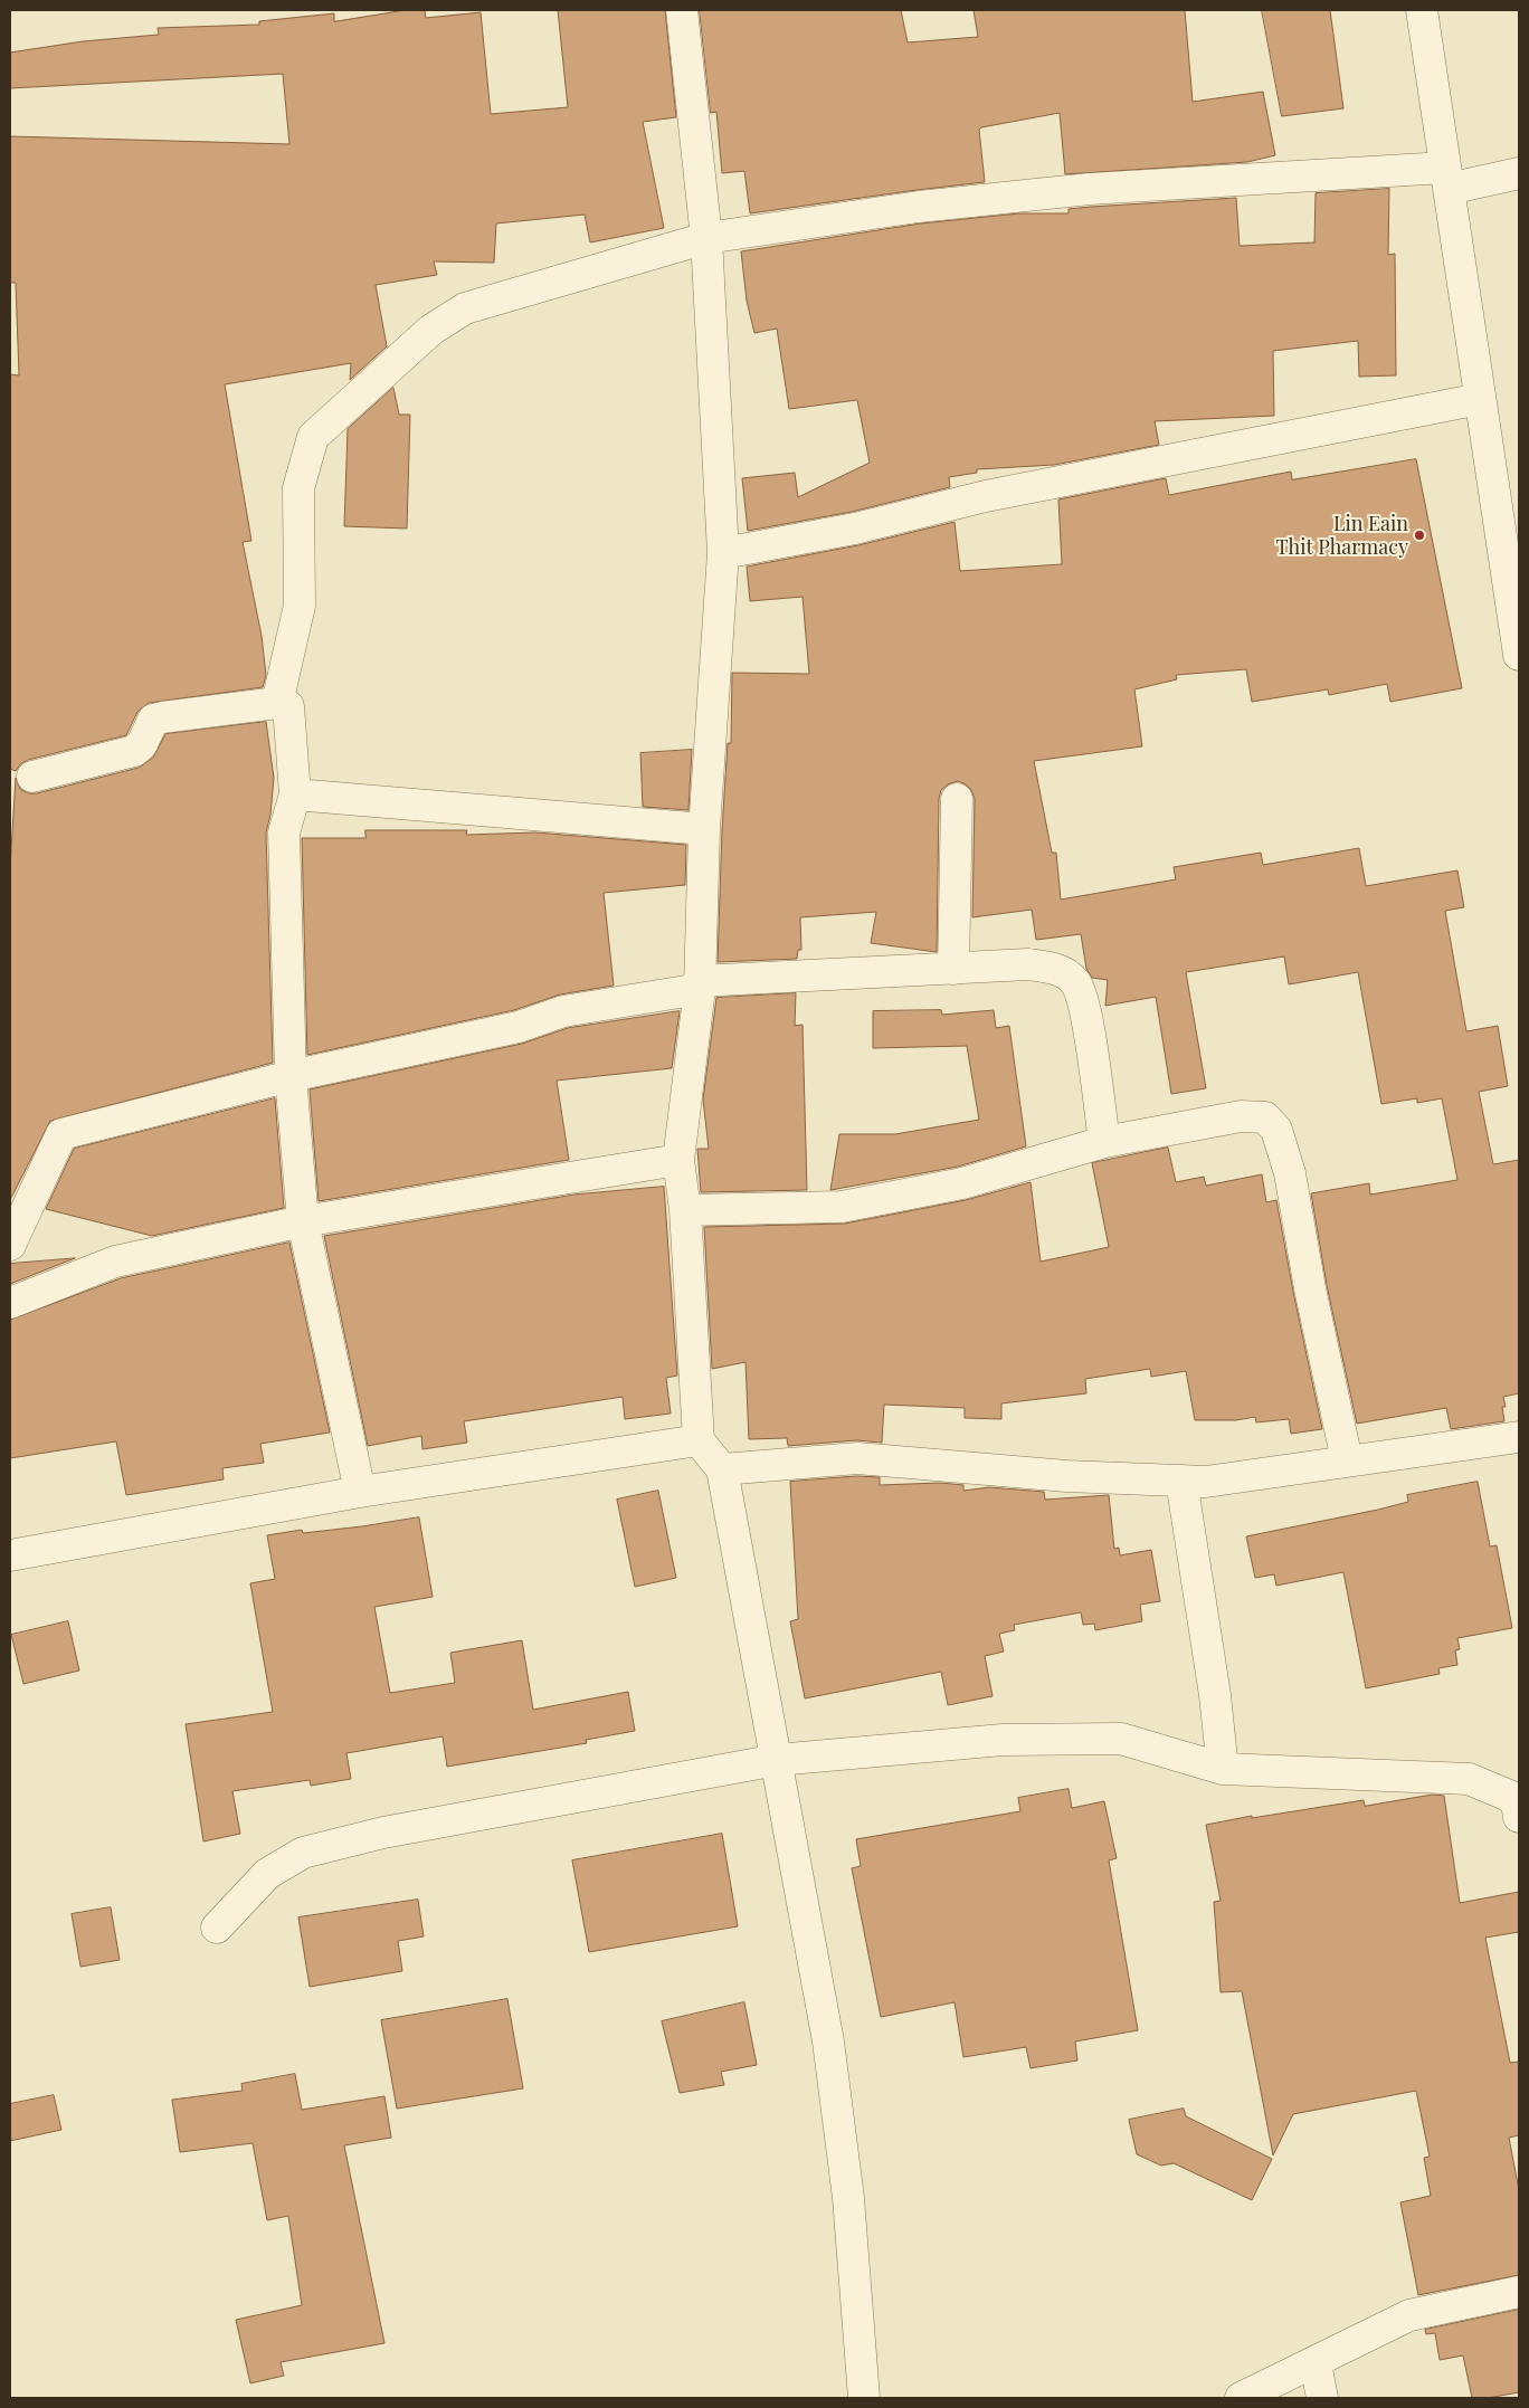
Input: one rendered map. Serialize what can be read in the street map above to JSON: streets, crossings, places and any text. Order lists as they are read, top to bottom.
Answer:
{
  "places": ["Lin Eain Thit Pharmacy"]
}
